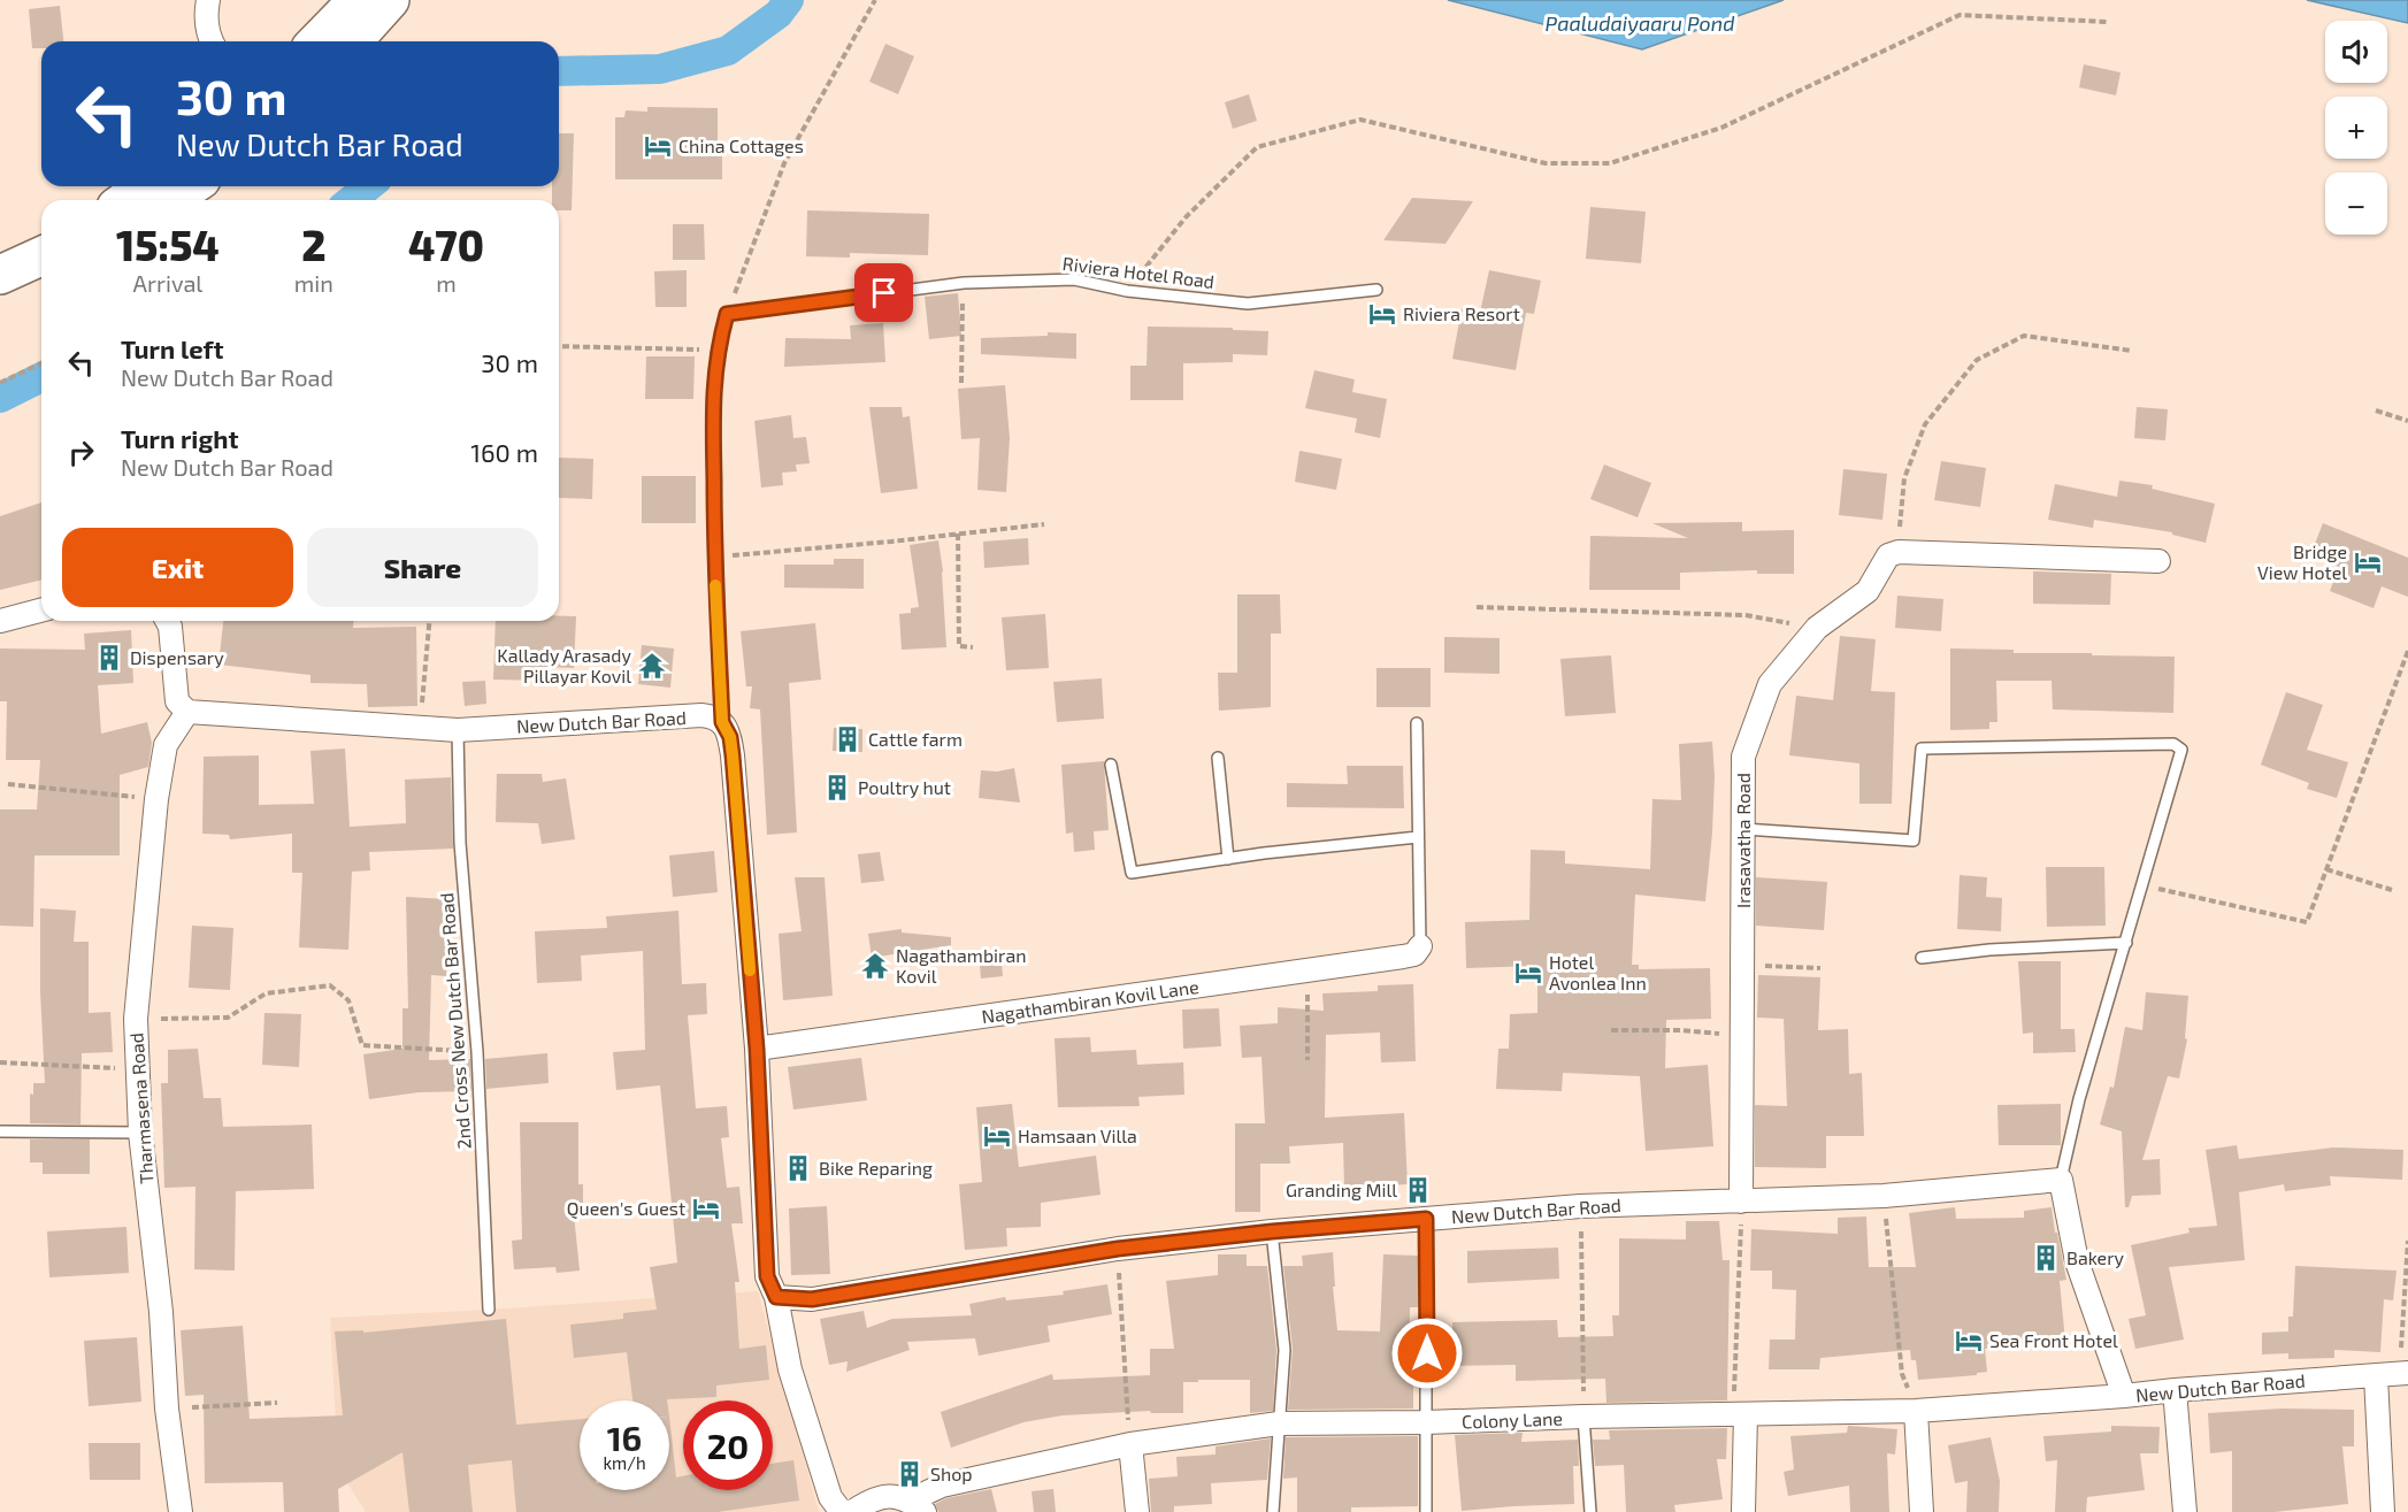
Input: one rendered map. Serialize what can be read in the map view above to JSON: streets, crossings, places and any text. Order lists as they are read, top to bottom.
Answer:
{
  "streets": {
    "street": [
      "New Dutch Bar Road",
      "Irasavatha Road",
      "Nagathambiran Kovil Lane",
      "Tharmasena Road",
      "Colony Lane"
    ],
    "lane": ["Riviera Hotel Road", "2nd Cross New Dutch Bar Road"]
  },
  "crossings": [
    ["New Dutch Bar Road", "Irasavatha Road"],
    ["New Dutch Bar Road", "2nd Cross New Dutch Bar Road"],
    ["New Dutch Bar Road", "Tharmasena Road"],
    ["New Dutch Bar Road", "Colony Lane"]
  ],
  "water": ["Paaludaiyaaru Pond"],
  "places": {
    "hotel": [
      "China Cottages",
      "Riviera Resort",
      "Bridge View Hotel",
      "Hotel Avonlea Inn",
      "Hamsaan Villa",
      "Queen's Guest",
      "Sea Front Hotel"
    ],
    "building": [
      "Dispensary",
      "Cattle farm",
      "Poultry hut",
      "Bike Reparing",
      "Granding Mill",
      "Bakery",
      "Shop"
    ],
    "temple": ["Kallady Arasady Pillayar Kovil", "Nagathambiran Kovil"]
  },
  "page": {
    "map_buttons": ["+", "−"],
    "turn": ["30 m", "New Dutch Bar Road"],
    "eta": [
      "15:54",
      "Arrival",
      "2",
      "min",
      "470",
      "m"
    ],
    "list": [
      {
        "name": "Turn left",
        "note": "New Dutch Bar Road",
        "value": "30 m"
      },
      {
        "name": "Turn right",
        "note": "New Dutch Bar Road",
        "value": "160 m"
      }
    ],
    "buttons": ["Exit", "Share"],
    "speed": "16 km/h",
    "limit": "20"
  }
}
